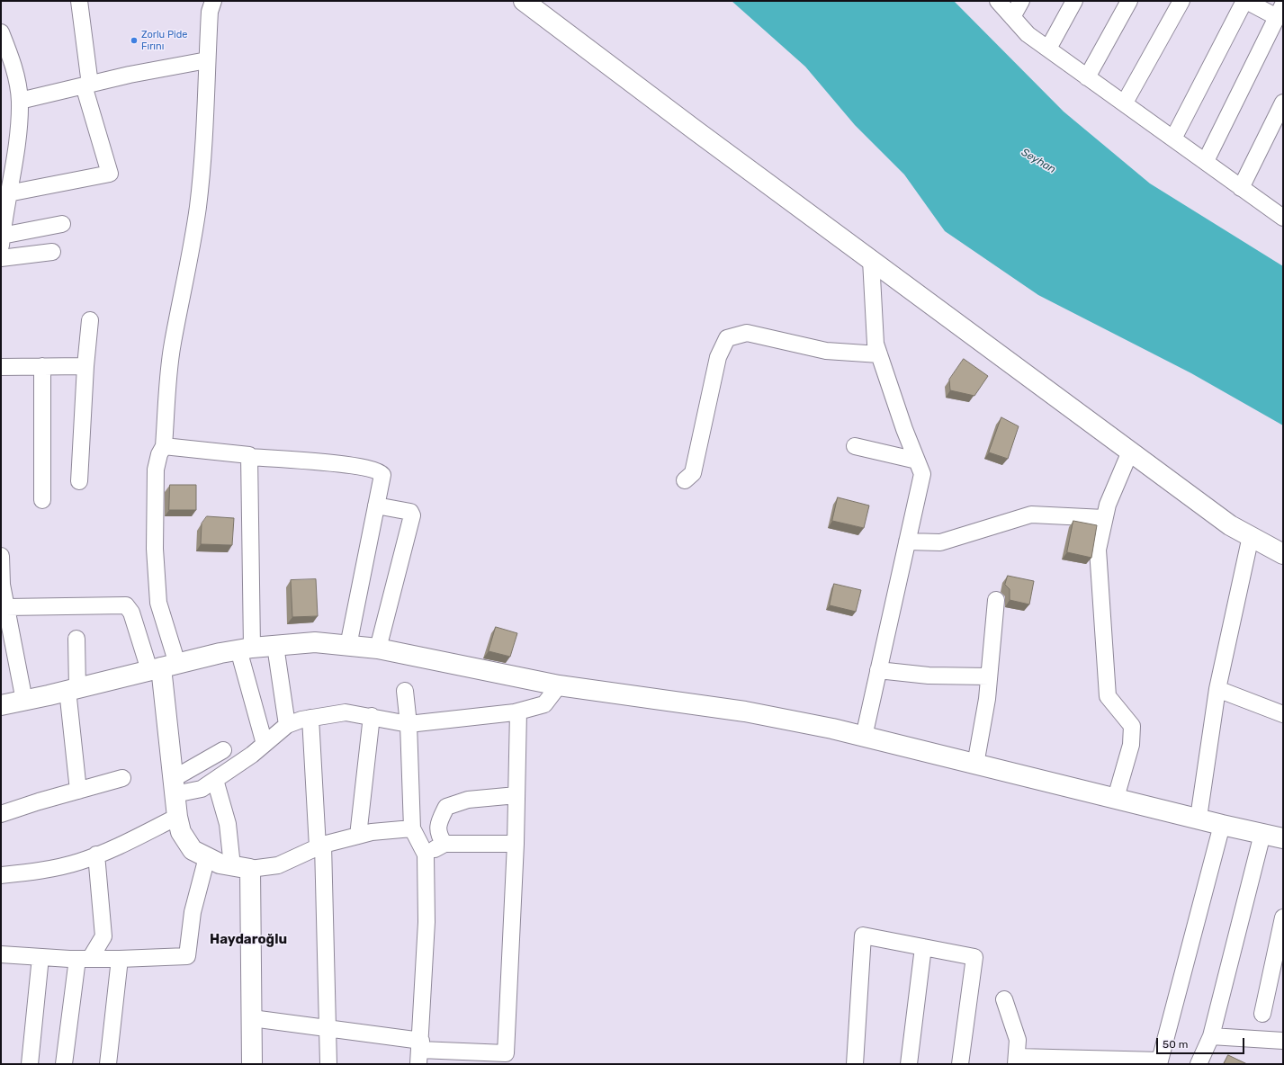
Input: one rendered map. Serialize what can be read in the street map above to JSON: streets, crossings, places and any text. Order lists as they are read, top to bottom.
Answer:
{
  "districts": ["Haydaroğlu"],
  "water": ["Seyhan"],
  "places": ["Zorlu Pide Fırını"],
  "scale_bar": "50 m"
}
